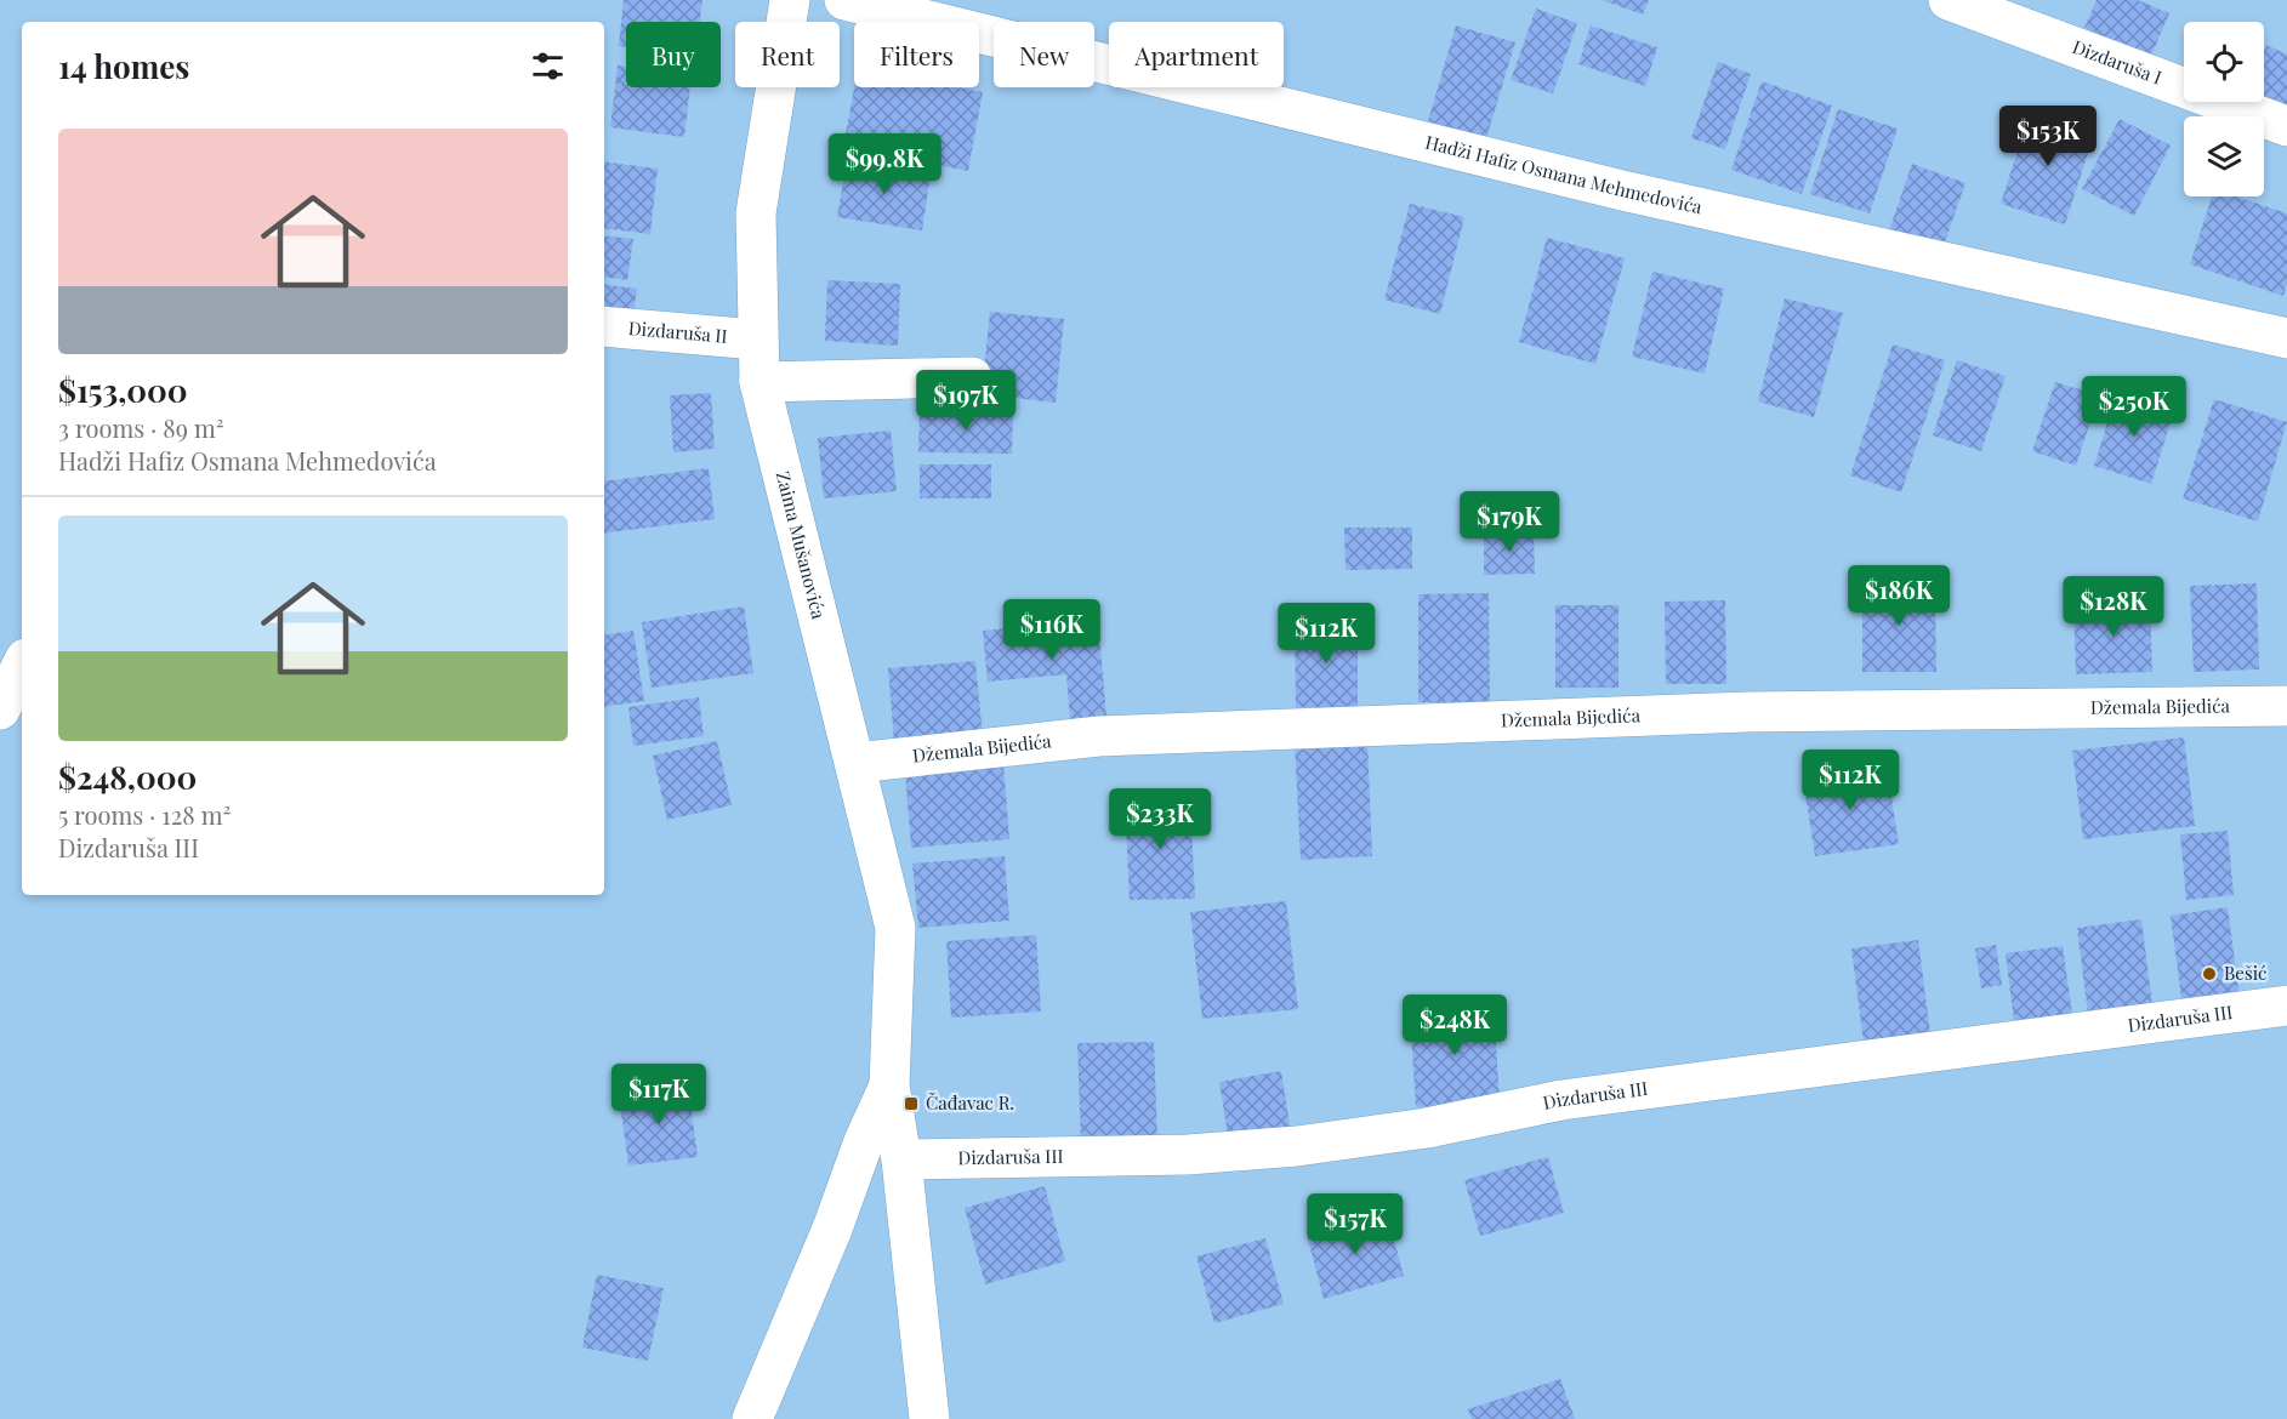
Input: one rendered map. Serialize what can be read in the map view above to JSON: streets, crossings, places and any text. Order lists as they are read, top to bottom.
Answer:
{
  "streets": {
    "street": [
      "Dizdaruša I",
      "Hadži Hafiz Osmana Mehmedovića",
      "Dizdaruša II",
      "Zaima Mušanovića",
      "Džemala Bijedića",
      "Dizdaruša III"
    ]
  },
  "crossings": [
    ["Dizdaruša II", "Zaima Mušanovića"],
    ["Zaima Mušanovića", "Džemala Bijedića"]
  ],
  "places": {
    "other": ["Bešić"],
    "transit": ["Čađavac R."]
  },
  "page": {
    "chip": [
      "Buy",
      "Rent",
      "Filters",
      "New",
      "Apartment"
    ],
    "heading": "14 homes",
    "price": [
      "$153K",
      "$99.8K",
      "$197K",
      "$250K",
      "$179K",
      "$186K",
      "$128K",
      "$116K",
      "$112K",
      "$112K",
      "$233K",
      "$248K",
      "$117K",
      "$157K"
    ],
    "list": [
      {
        "name": "$153,000",
        "note": "3 rooms · 89 m² · Hadži Hafiz Osmana Mehmedovića"
      },
      {
        "name": "$248,000",
        "note": "5 rooms · 128 m² · Dizdaruša III"
      }
    ]
  }
}
